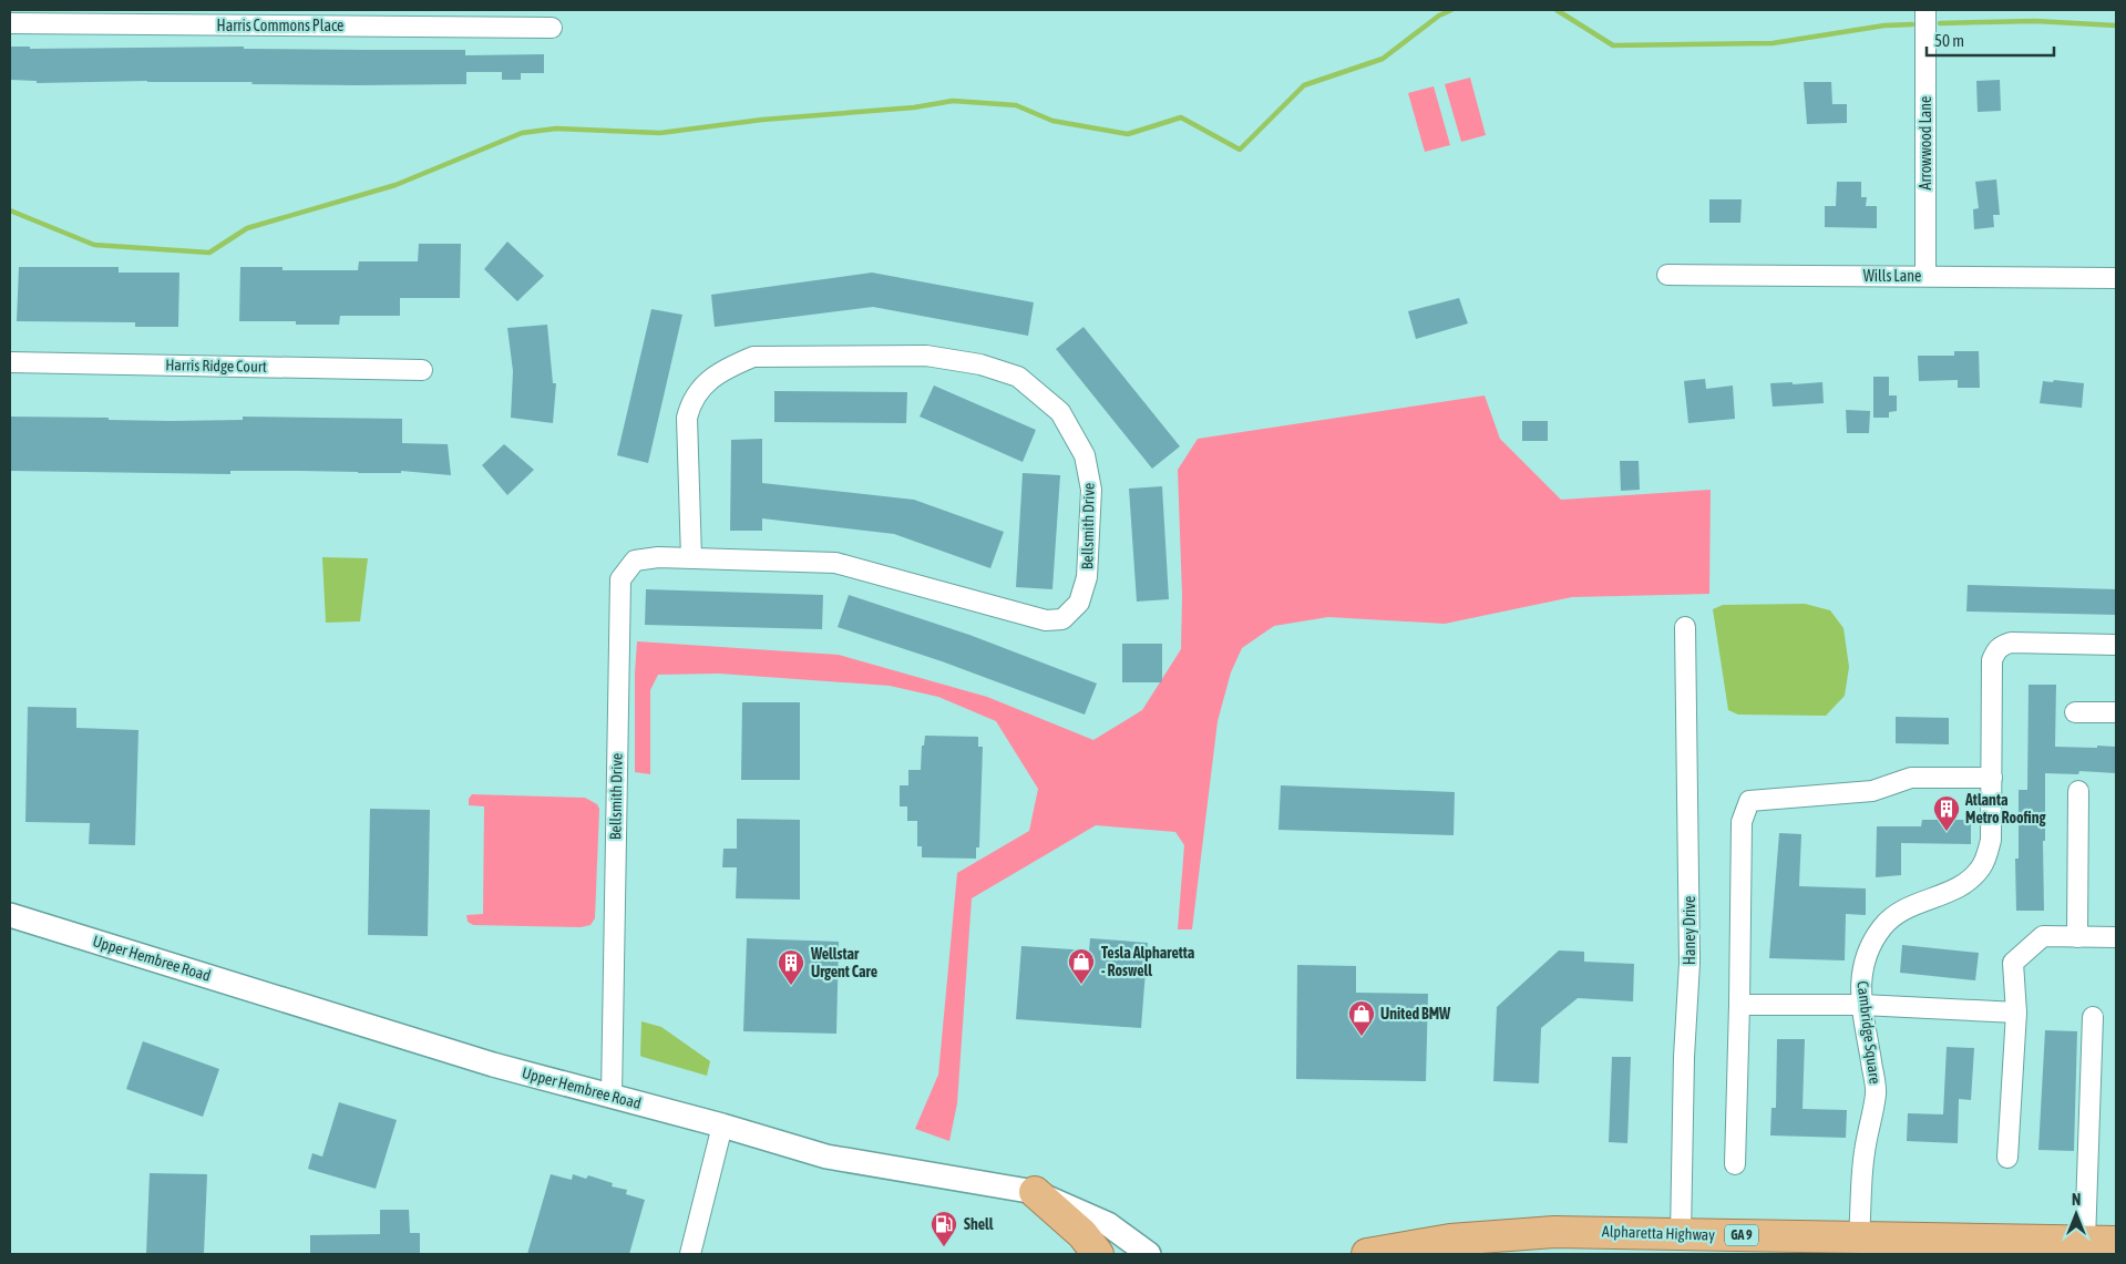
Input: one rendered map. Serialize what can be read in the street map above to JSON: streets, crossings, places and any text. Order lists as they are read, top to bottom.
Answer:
{
  "streets": {
    "highway": ["Alpharetta Highway", "GA 9"],
    "street": [
      "Harris Commons Place",
      "Arrowwood Lane",
      "Wills Lane",
      "Harris Ridge Court",
      "Bellsmith Drive",
      "Haney Drive",
      "Upper Hembree Road",
      "Cambridge Square"
    ]
  },
  "crossings": [
    ["Arrowwood Lane", "Wills Lane"],
    ["Bellsmith Drive", "Upper Hembree Road"],
    ["Haney Drive", "Alpharetta Highway"],
    ["Cambridge Square", "Alpharetta Highway"]
  ],
  "places": {
    "building": ["Atlanta Metro Roofing", "Wellstar Urgent Care"],
    "shop": ["Tesla Alpharetta - Roswell", "United BMW"],
    "fuel station": ["Shell"]
  },
  "scale_bar": "50 m",
  "north": "top"
}
